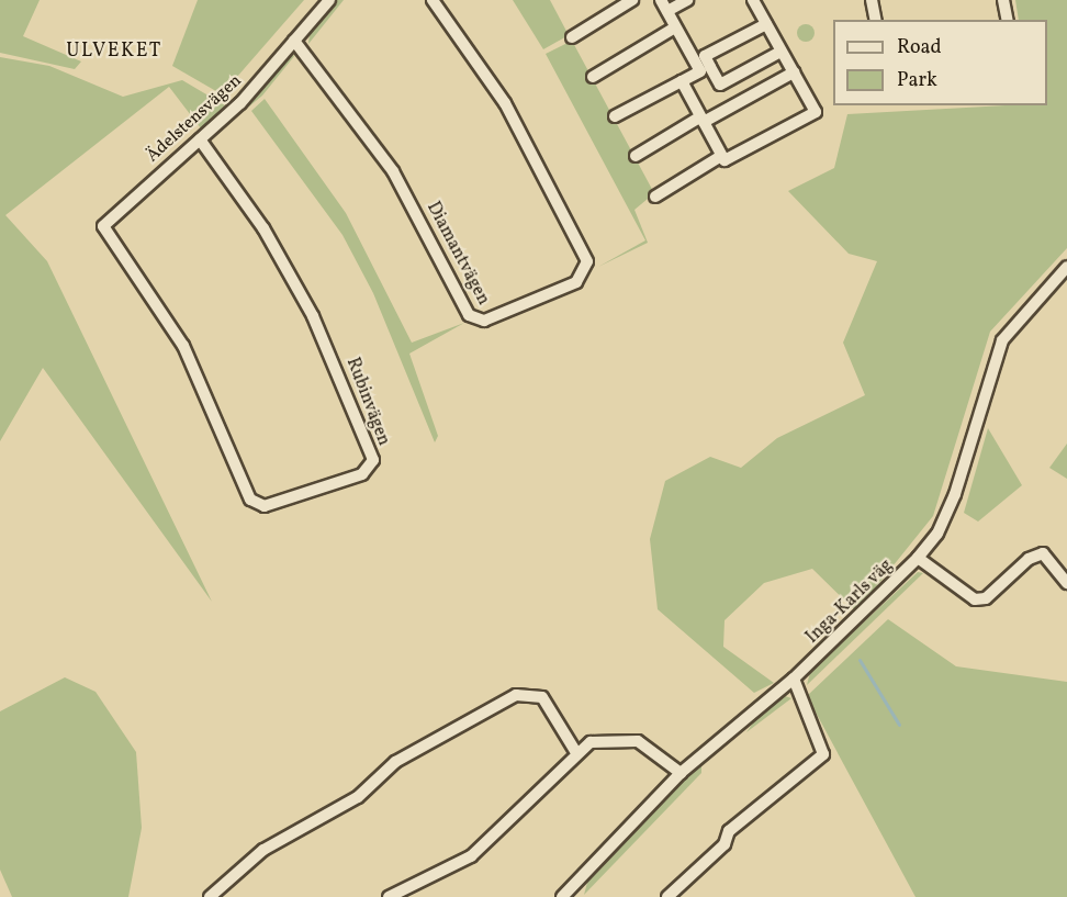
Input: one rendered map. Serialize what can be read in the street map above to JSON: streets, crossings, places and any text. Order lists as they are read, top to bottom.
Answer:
{
  "streets": {
    "street": [
      "Ädelstensvägen",
      "Diamantvägen",
      "Rubinvägen",
      "Inga-Karls väg"
    ]
  },
  "crossings": [
    ["Ädelstensvägen", "Diamantvägen"],
    ["Ädelstensvägen", "Rubinvägen"]
  ],
  "districts": ["ULVEKET"],
  "legend": ["Road", "Park"]
}
